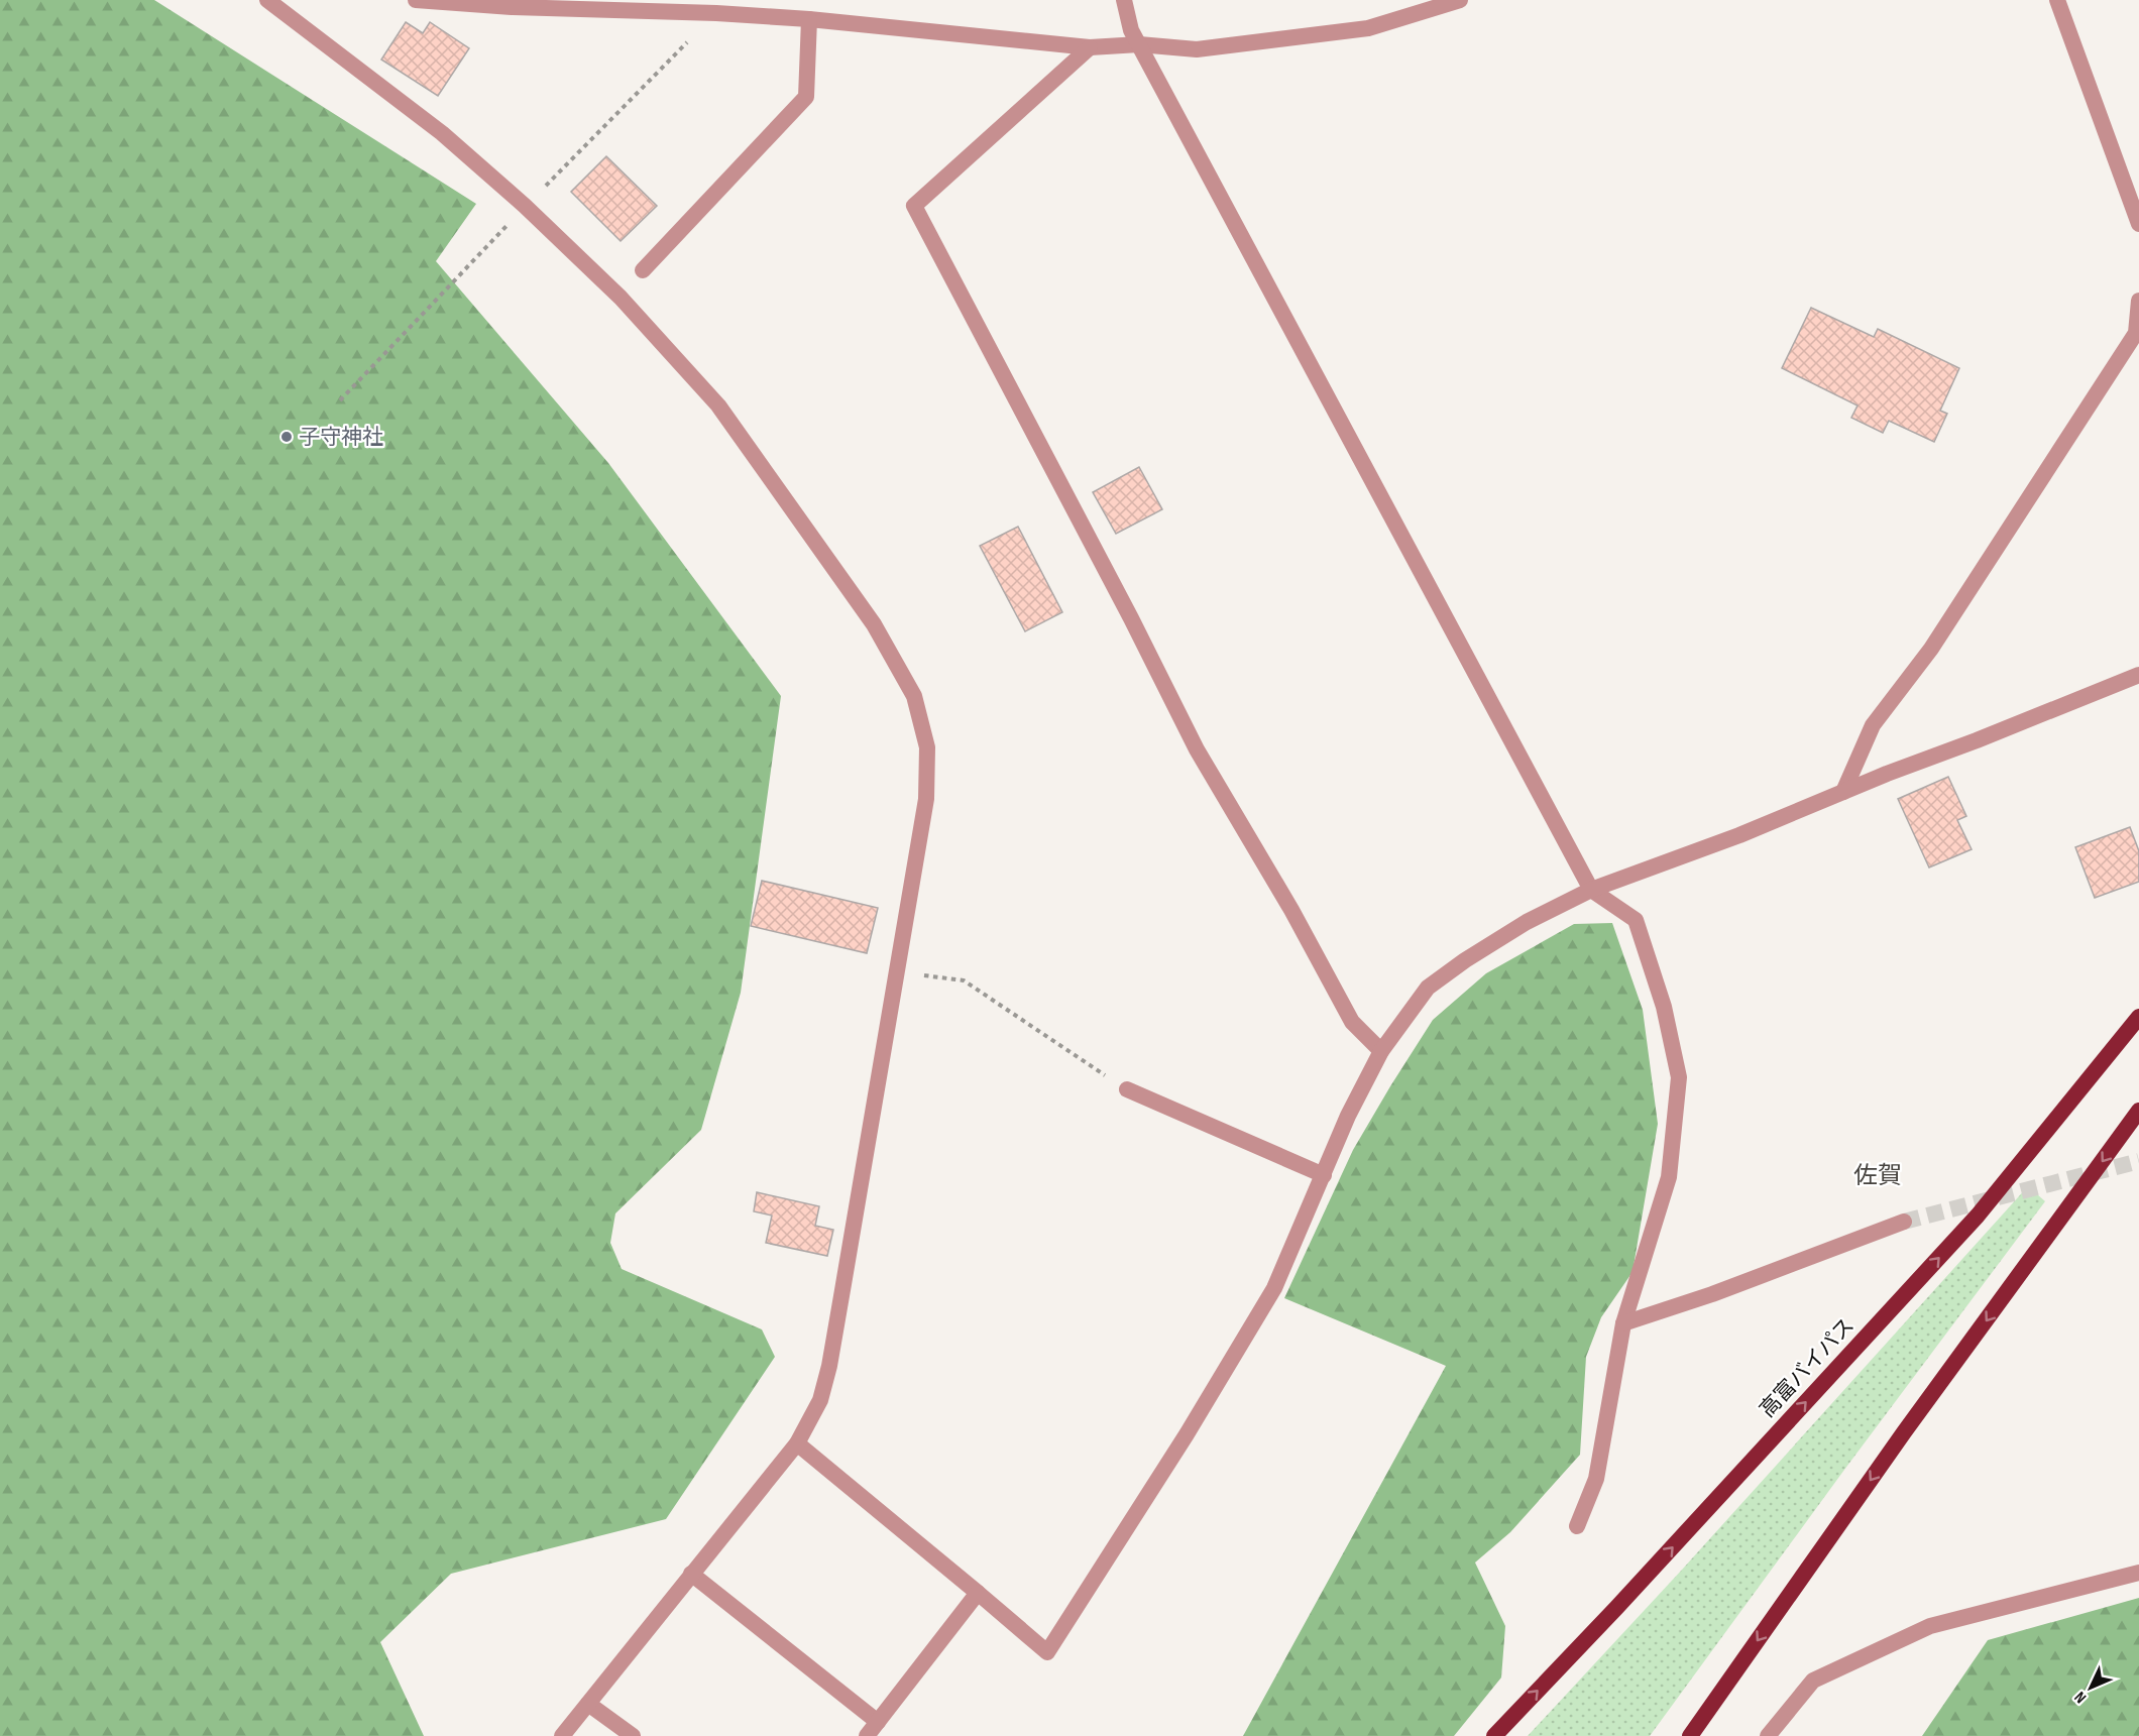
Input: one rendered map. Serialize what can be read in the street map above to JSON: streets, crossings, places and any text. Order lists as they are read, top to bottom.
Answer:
{
  "streets": {
    "highway": ["高富バイパス"]
  },
  "districts": ["佐賀"],
  "places": ["子守神社"],
  "north": "bottom left"
}
